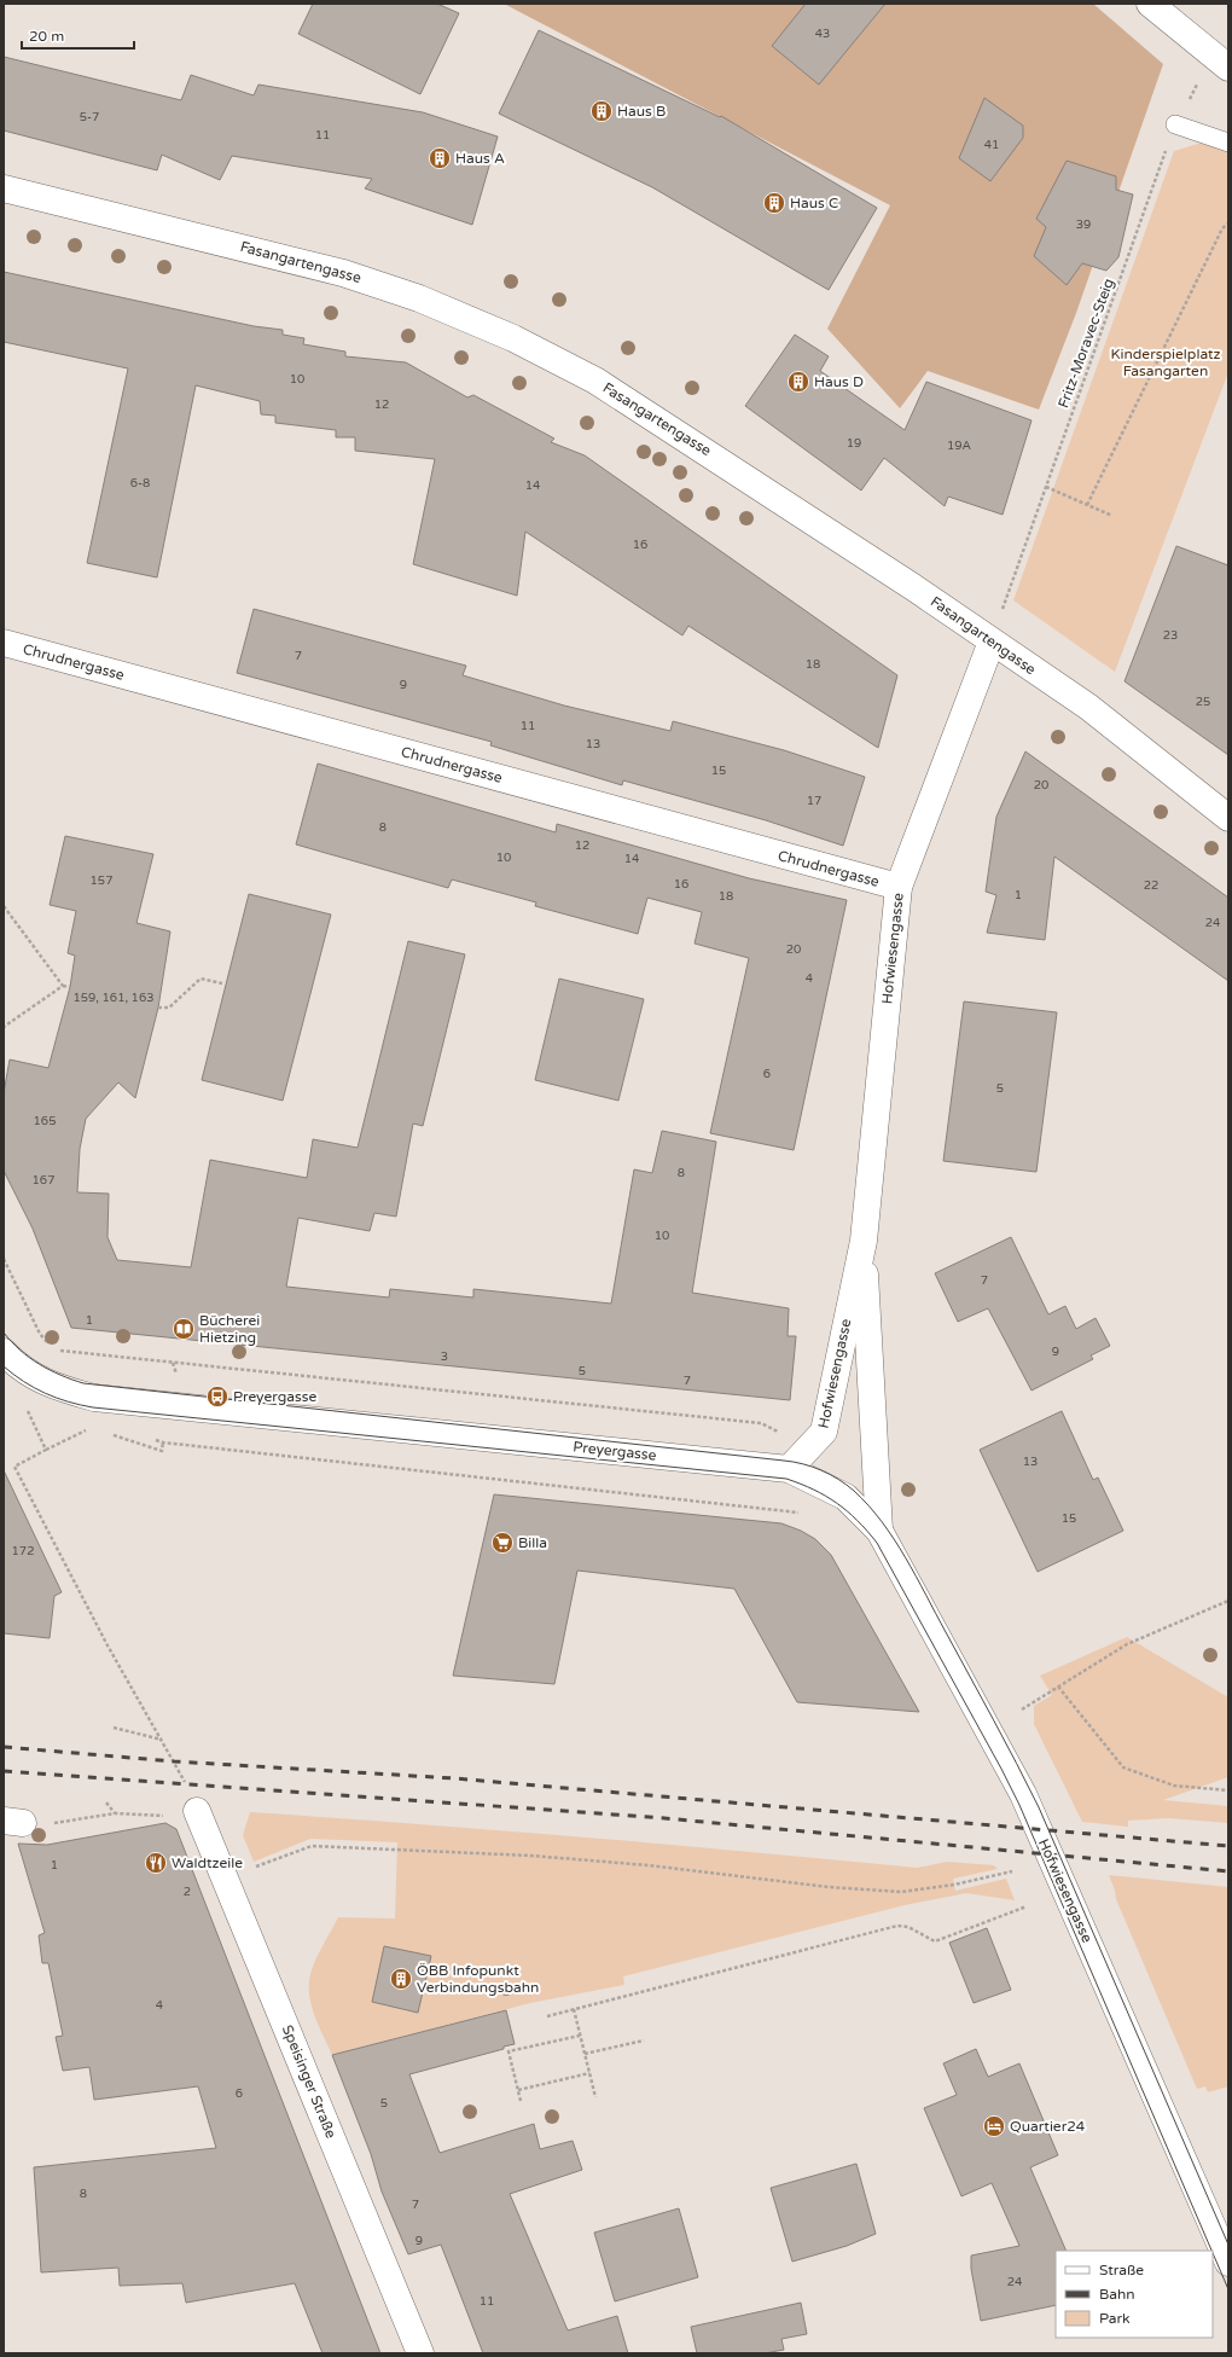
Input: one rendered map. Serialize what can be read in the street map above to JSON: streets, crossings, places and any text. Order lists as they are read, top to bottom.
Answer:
{
  "streets": {
    "main road": [
      "Fasangartengasse",
      "Chrudnergasse",
      "Hofwiesengasse",
      "Preyergasse",
      "Speisinger Straße"
    ],
    "path": ["Fritz-Moravec-Steig"]
  },
  "crossings": [
    ["Fasangartengasse", "Fritz-Moravec-Steig"],
    ["Fasangartengasse", "Hofwiesengasse"],
    ["Fritz-Moravec-Steig", "Hofwiesengasse"],
    ["Chrudnergasse", "Hofwiesengasse"],
    ["Hofwiesengasse", "Preyergasse"]
  ],
  "parks": ["Kinderspielplatz Fasangarten"],
  "places": {
    "building": [
      "Haus B",
      "Haus A",
      "Haus C",
      "Haus D",
      "ÖBB Infopunkt Verbindungsbahn"
    ],
    "library": ["Bücherei Hietzing"],
    "bus stop": ["Preyergasse"],
    "supermarket": ["Billa"],
    "restaurant": ["Waldtzeile"],
    "hotel": ["Quartier24"]
  },
  "house_numbers": [
    "43",
    "5-7",
    "11",
    "41",
    "39",
    "10",
    "12",
    "19",
    "19A",
    "6-8",
    "14",
    "16",
    "23",
    "7",
    "18",
    "9",
    "25",
    "11",
    "13",
    "15",
    "20",
    "17",
    "8",
    "12",
    "10",
    "14",
    "157",
    "16",
    "22",
    "1",
    "18",
    "24",
    "20",
    "4",
    "159, 161, 163",
    "6",
    "5",
    "165",
    "8",
    "167",
    "10",
    "7",
    "1",
    "9",
    "3",
    "5",
    "7",
    "13",
    "15",
    "172",
    "1",
    "2",
    "4",
    "6",
    "5",
    "8",
    "7",
    "9",
    "24",
    "11"
  ],
  "legend": ["Straße", "Bahn", "Park"],
  "scale_bar": "20 m"
}
